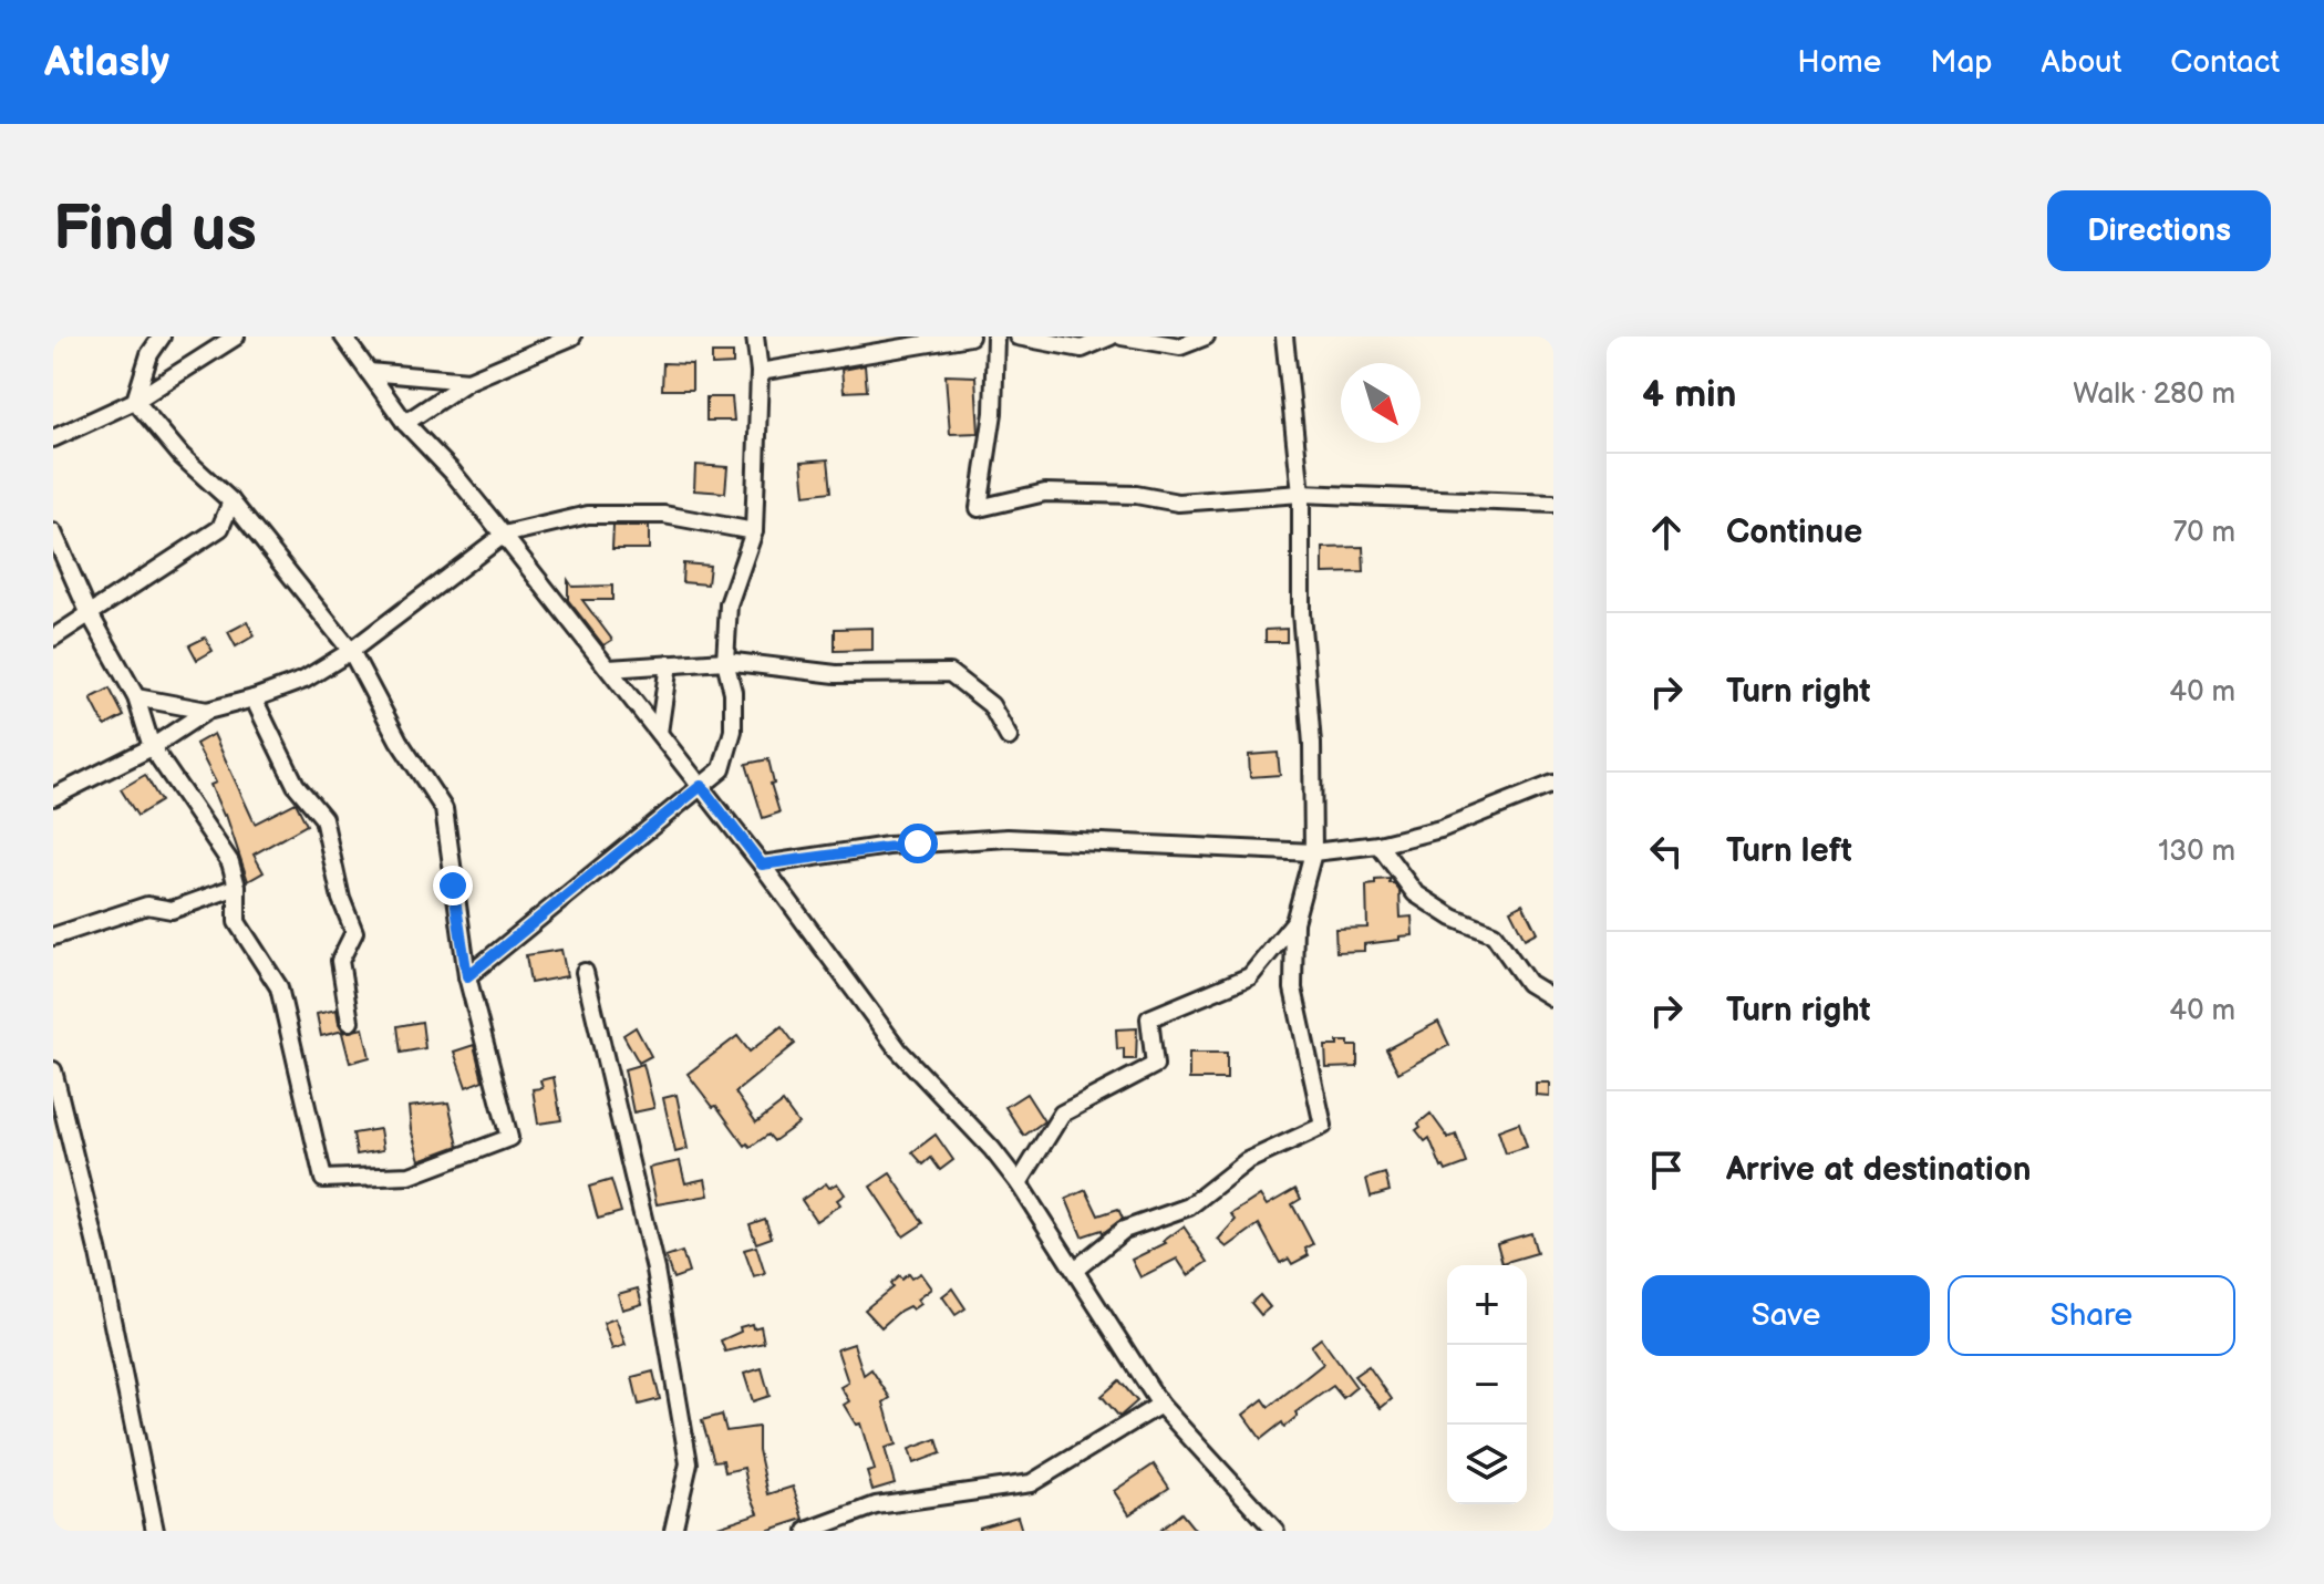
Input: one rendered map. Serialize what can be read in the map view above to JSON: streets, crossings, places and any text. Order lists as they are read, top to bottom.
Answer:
{
  "north": "bottom right",
  "page": {
    "header": "Atlasly",
    "nav": [
      "Home",
      "Map",
      "About",
      "Contact"
    ],
    "buttons": [
      "Directions",
      ["Save", "Share"]
    ],
    "title": "Find us",
    "heading": ["4 min", "Walk · 280 m"],
    "list": [
      ["Continue", "70 m"],
      ["Turn right", "40 m"],
      ["Turn left", "130 m"],
      ["Turn right", "40 m"],
      "Arrive at destination"
    ],
    "map_buttons": ["+", "−"]
  }
}
